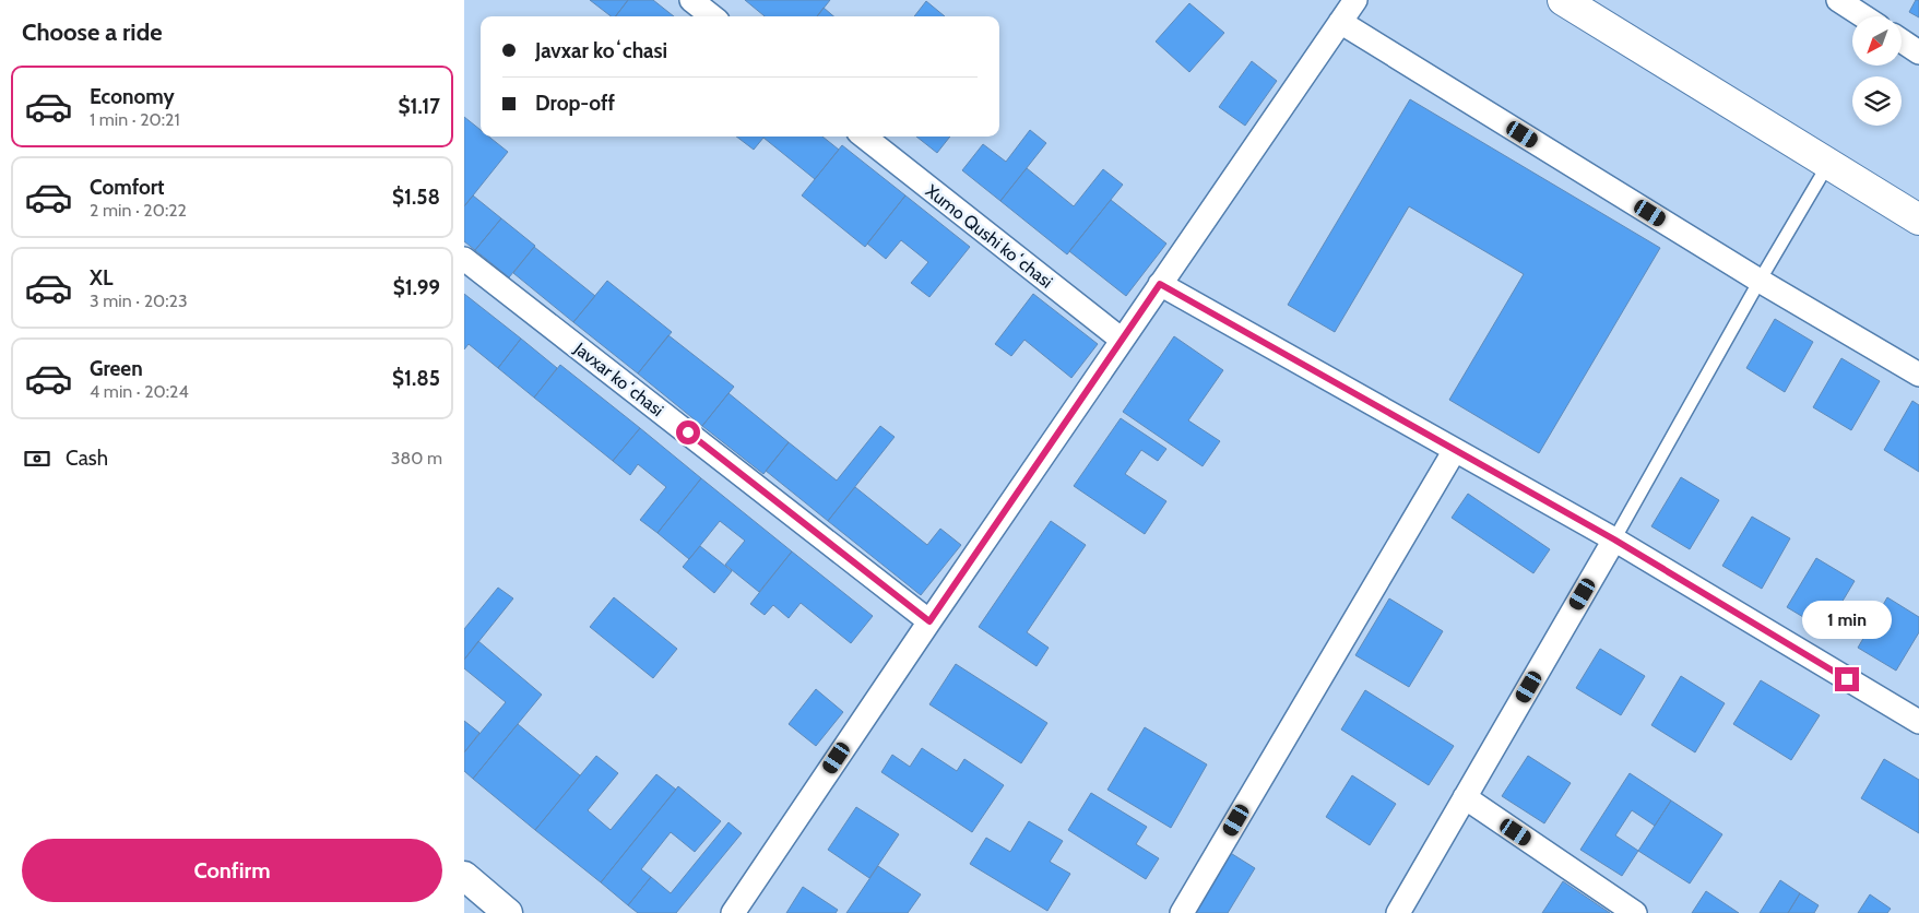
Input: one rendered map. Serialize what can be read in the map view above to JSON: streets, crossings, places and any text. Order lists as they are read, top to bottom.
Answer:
{
  "streets": {
    "street": ["Xumo Qushi koʻchasi", "Javxar koʻchasi"]
  },
  "north": "bottom left",
  "page": {
    "heading": "Choose a ride",
    "banner": ["Javxar koʻchasi", "Drop-off"],
    "list": [
      {
        "name": "Economy",
        "note": "1 min · 20:21",
        "value": "$1.17"
      },
      {
        "name": "Comfort",
        "note": "2 min · 20:22",
        "value": "$1.58"
      },
      {
        "name": "XL",
        "note": "3 min · 20:23",
        "value": "$1.99"
      },
      {
        "name": "Green",
        "note": "4 min · 20:24",
        "value": "$1.85"
      }
    ],
    "pay": ["Cash", "380 m"],
    "bubble": "1 min",
    "buttons": "Confirm"
  }
}
